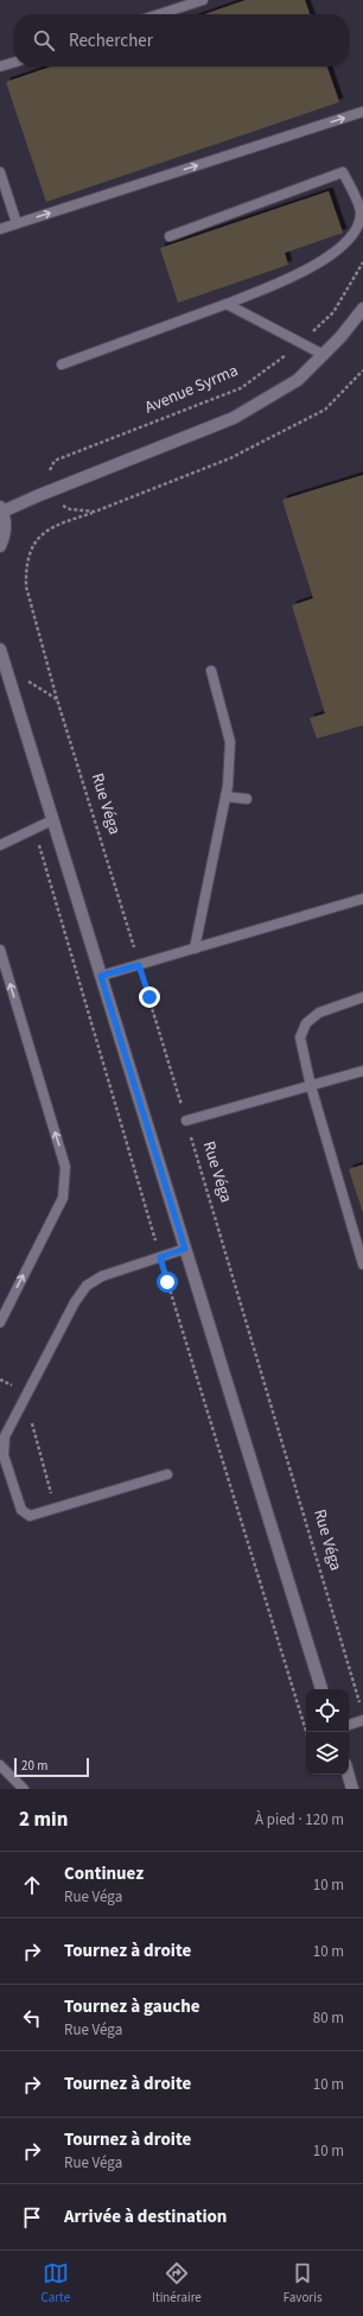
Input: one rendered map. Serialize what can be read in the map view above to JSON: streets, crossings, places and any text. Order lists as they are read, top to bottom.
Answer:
{
  "streets": {
    "path": ["Avenue Syrma", "Rue Véga"]
  },
  "scale_bar": "20 m",
  "page": {
    "search": "Rechercher",
    "scale": "20 m",
    "heading": ["2 min", "À pied · 120 m"],
    "list": [
      ["Continuez", "Rue Véga", "10 m"],
      ["Tournez à droite", "10 m"],
      ["Tournez à gauche", "Rue Véga", "80 m"],
      ["Tournez à droite", "10 m"],
      ["Tournez à droite", "Rue Véga", "10 m"],
      "Arrivée à destination"
    ],
    "nav": ["Carte", "Itinéraire", "Favoris"]
  }
}
